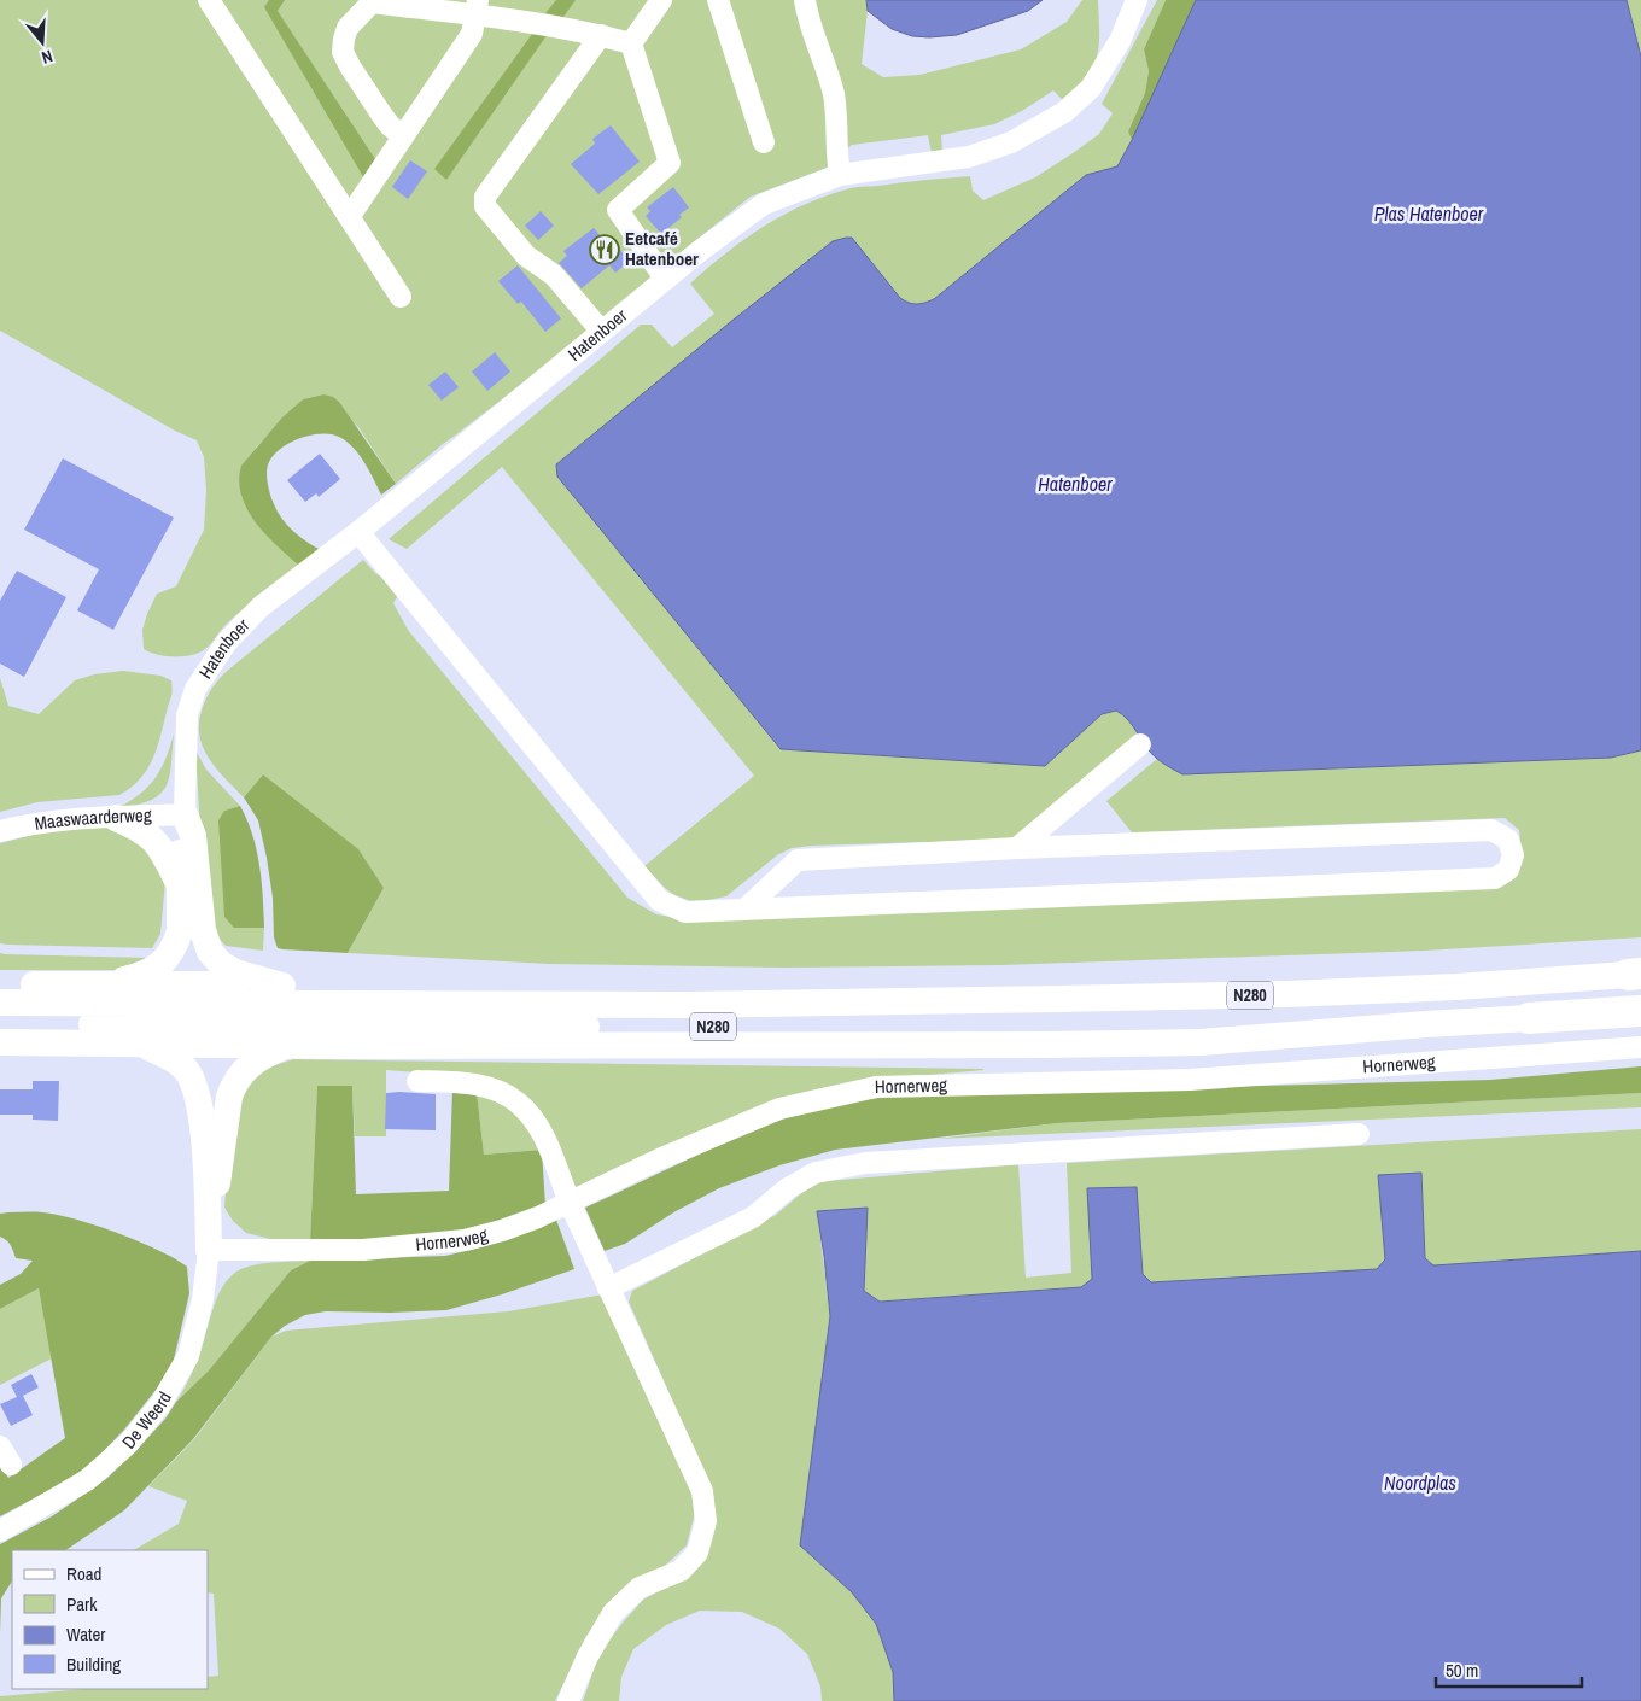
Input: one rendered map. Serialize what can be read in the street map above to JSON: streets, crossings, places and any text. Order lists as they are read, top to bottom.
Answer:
{
  "streets": {
    "highway": ["N280", "Hornerweg"],
    "street": ["Hatenboer", "Maaswaarderweg", "De Weerd"]
  },
  "crossings": [
    ["Hatenboer", "Maaswaarderweg"],
    ["Hornerweg", "De Weerd"]
  ],
  "water": ["Plas Hatenboer", "Hatenboer", "Noordplas"],
  "places": {
    "restaurant": ["Eetcafé Hatenboer"]
  },
  "legend": [
    "Road",
    "Park",
    "Water",
    "Building"
  ],
  "scale_bar": "50 m",
  "north": "bottom"
}
